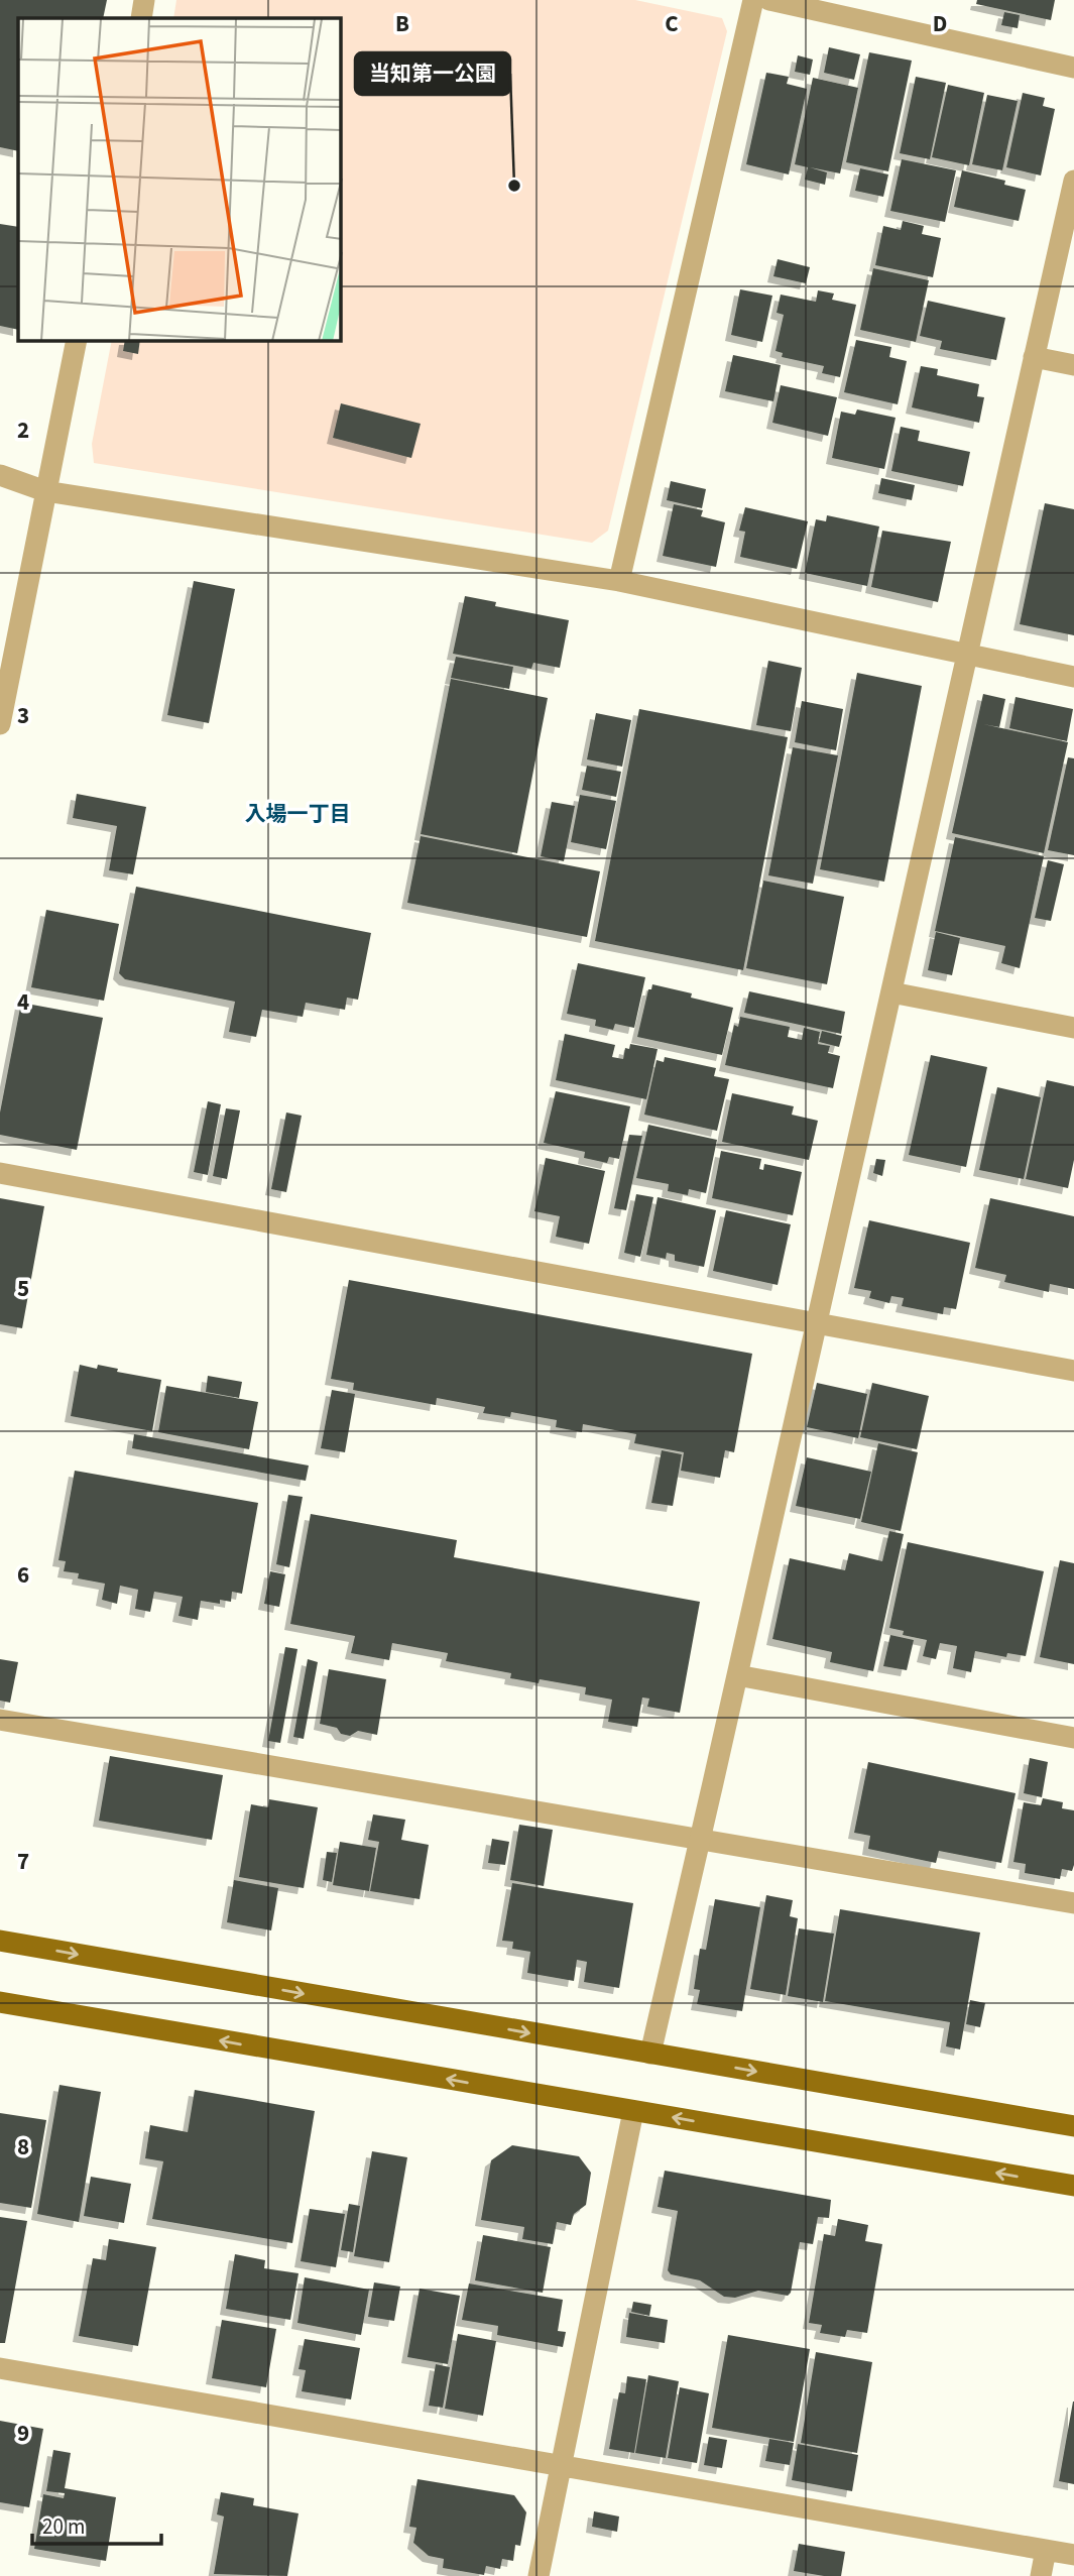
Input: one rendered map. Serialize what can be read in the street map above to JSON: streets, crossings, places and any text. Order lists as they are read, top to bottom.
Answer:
{
  "districts": ["入場一丁目"],
  "places": ["当知第一公園"],
  "scale_bar": "20 m",
  "grid": {
    "columns": ["B", "C", "D"],
    "rows": [
      "2",
      "3",
      "4",
      "5",
      "6",
      "7",
      "8",
      "9"
    ]
  }
}
